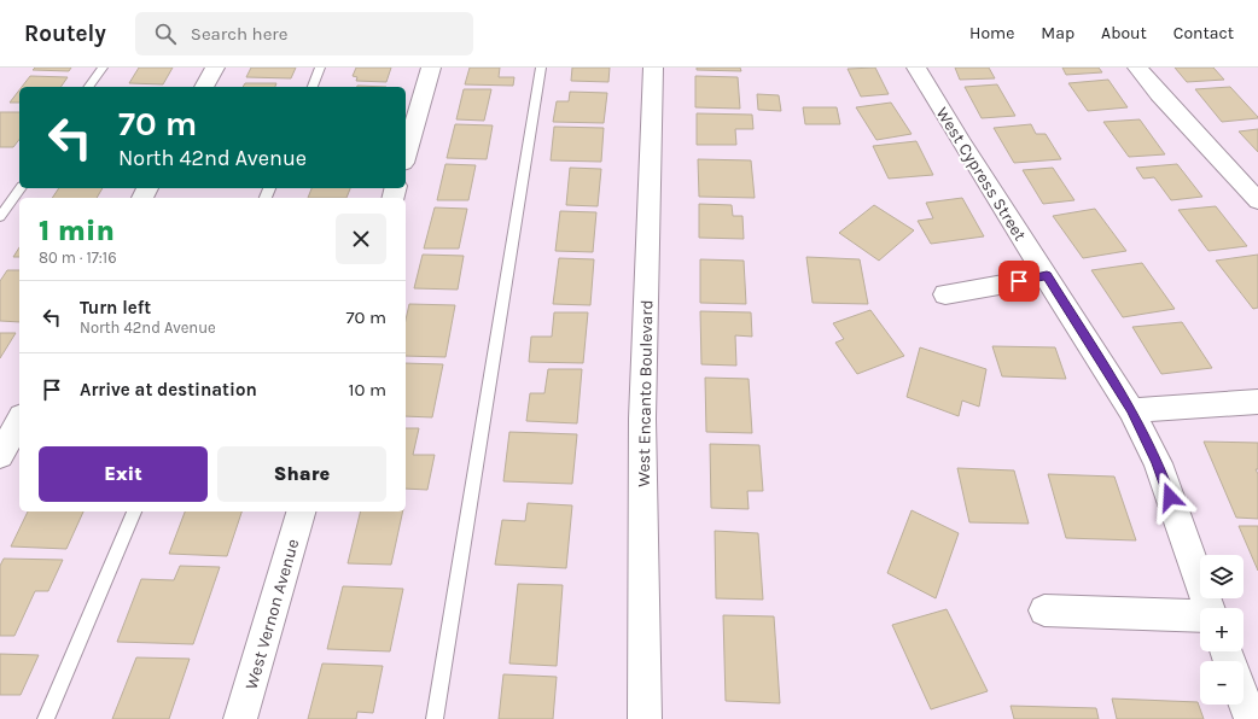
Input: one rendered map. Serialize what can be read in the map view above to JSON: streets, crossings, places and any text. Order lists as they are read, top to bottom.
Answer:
{
  "streets": {
    "street": ["West Cypress Street", "West Encanto Boulevard", "West Vernon Avenue"]
  },
  "page": {
    "header": "Routely",
    "search": "Search here",
    "nav": [
      "Home",
      "Map",
      "About",
      "Contact"
    ],
    "turn": ["70 m", "North 42nd Avenue"],
    "heading": ["1 min", "80 m · 17:16"],
    "list": [
      {
        "name": "Turn left",
        "note": "North 42nd Avenue",
        "value": "70 m"
      },
      {
        "name": "Arrive at destination",
        "value": "10 m"
      }
    ],
    "buttons": ["Exit", "Share"],
    "map_buttons": ["+", "−"]
  }
}
